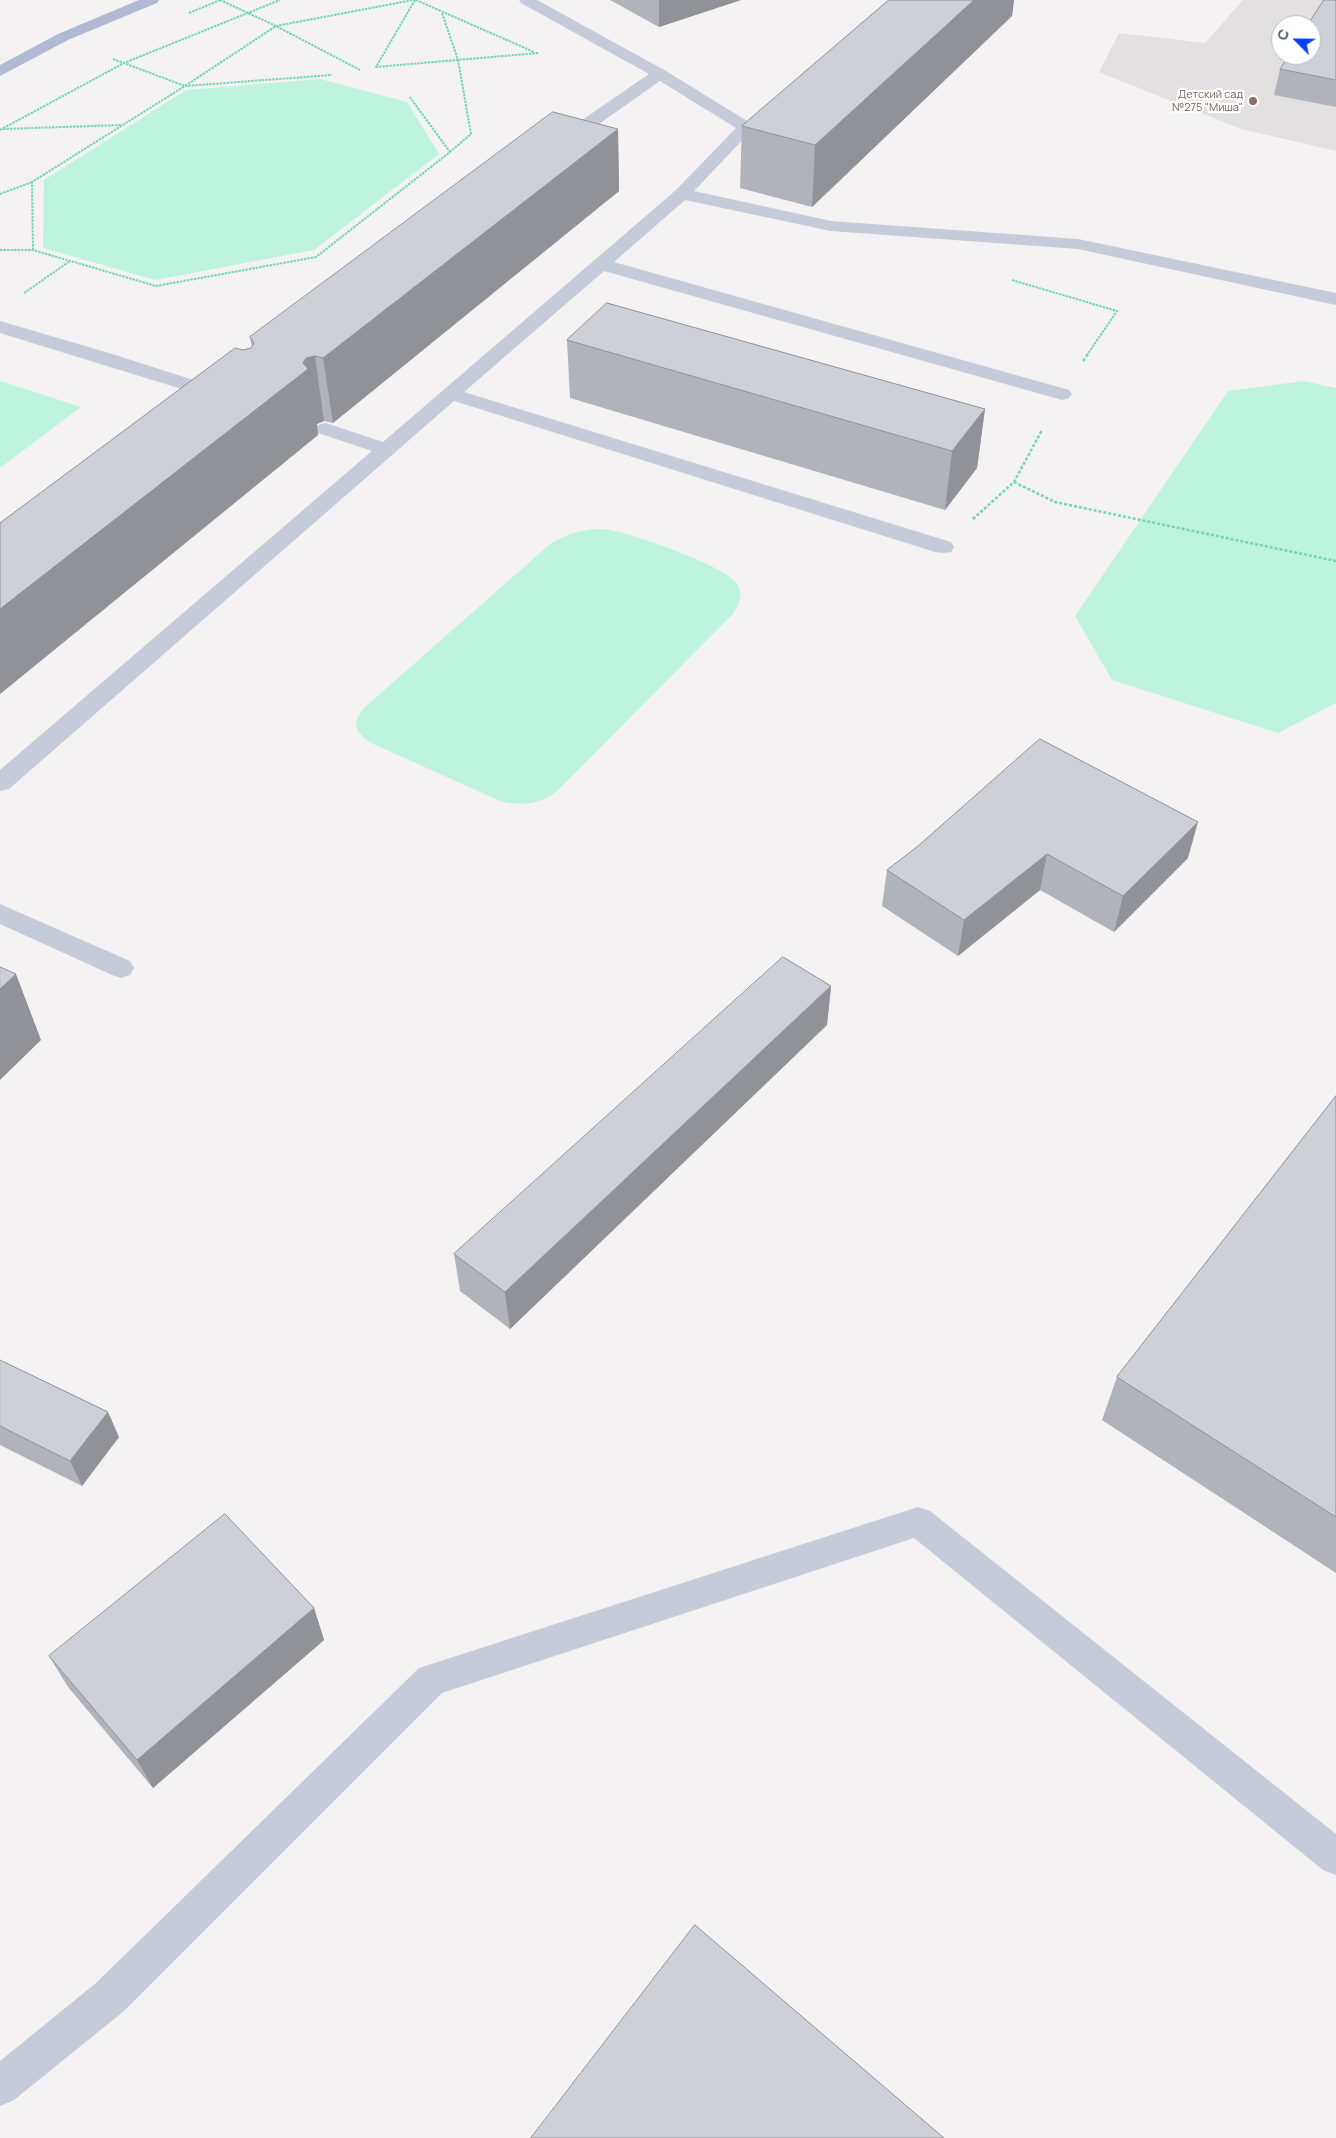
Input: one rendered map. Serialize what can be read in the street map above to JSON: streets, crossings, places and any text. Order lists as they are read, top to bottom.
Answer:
{
  "places": ["Детский сад №275 \"Миша\""],
  "north": "top left"
}
